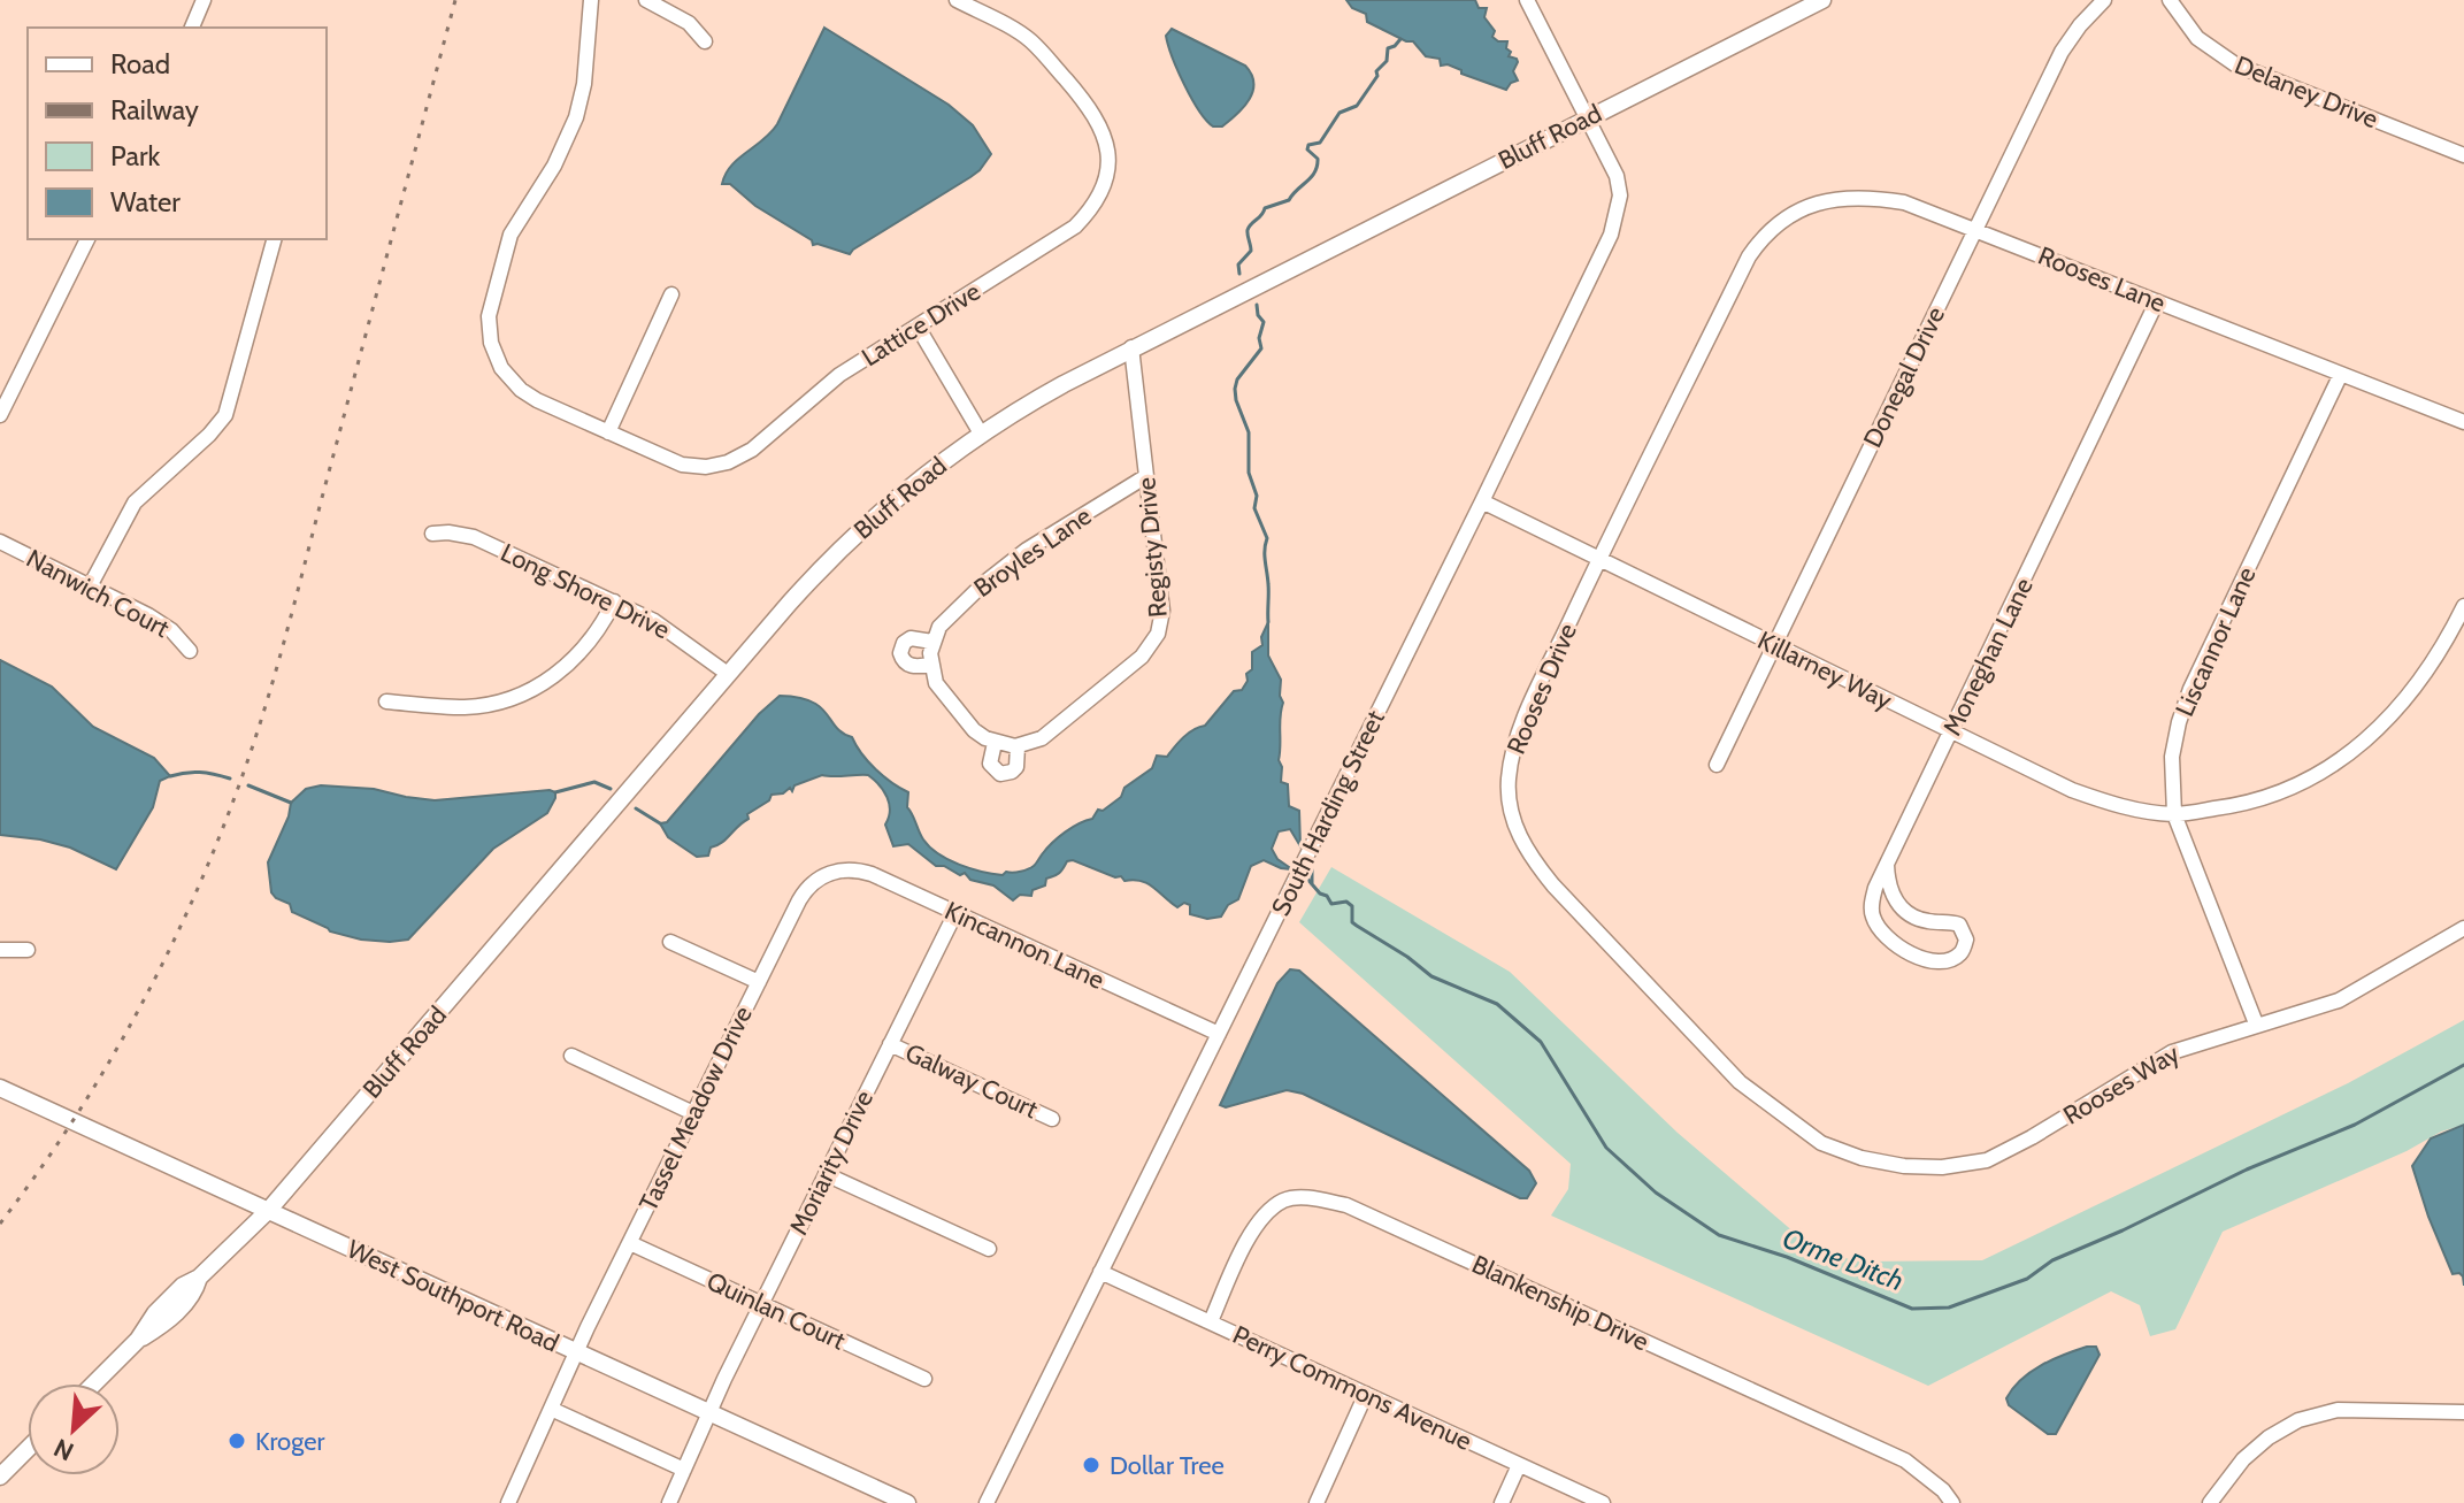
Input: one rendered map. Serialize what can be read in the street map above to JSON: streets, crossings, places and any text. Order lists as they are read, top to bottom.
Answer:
{
  "streets": {
    "main road": ["Bluff Road", "West Southport Road"],
    "street": [
      "Delaney Drive",
      "Rooses Lane",
      "Lattice Drive",
      "Donegal Drive",
      "Registy Drive",
      "Broyles Lane",
      "Long Shore Drive",
      "Nanwich Court",
      "Liscannor Lane",
      "Moneghan Lane",
      "Killarney Way",
      "Rooses Drive",
      "South Harding Street",
      "Kincannon Lane",
      "Galway Court",
      "Rooses Way",
      "Tassel Meadow Drive",
      "Moriarity Drive",
      "Blankenship Drive",
      "Quinlan Court",
      "Perry Commons Avenue"
    ]
  },
  "crossings": [
    ["Bluff Road", "Registy Drive"],
    ["Bluff Road", "Long Shore Drive"],
    ["Bluff Road", "South Harding Street"],
    ["Bluff Road", "West Southport Road"],
    ["Rooses Lane", "Donegal Drive"],
    ["Rooses Lane", "Liscannor Lane"],
    ["Rooses Lane", "Moneghan Lane"],
    ["Rooses Lane", "Rooses Drive"],
    ["Donegal Drive", "Killarney Way"],
    ["Registy Drive", "Broyles Lane"],
    ["Liscannor Lane", "Killarney Way"],
    ["Liscannor Lane", "Rooses Way"],
    ["Moneghan Lane", "Killarney Way"],
    ["Killarney Way", "Rooses Drive"],
    ["Killarney Way", "South Harding Street"],
    ["Rooses Drive", "Rooses Way"],
    ["South Harding Street", "Kincannon Lane"],
    ["South Harding Street", "Perry Commons Avenue"],
    ["Kincannon Lane", "Tassel Meadow Drive"],
    ["Kincannon Lane", "Moriarity Drive"],
    ["Galway Court", "Moriarity Drive"],
    ["Tassel Meadow Drive", "West Southport Road"],
    ["Tassel Meadow Drive", "Quinlan Court"],
    ["Moriarity Drive", "West Southport Road"],
    ["Moriarity Drive", "Quinlan Court"],
    ["Blankenship Drive", "Perry Commons Avenue"]
  ],
  "water": ["Orme Ditch"],
  "places": ["Kroger", "Dollar Tree"],
  "legend": [
    "Road",
    "Railway",
    "Park",
    "Water"
  ],
  "north": "bottom left"
}
